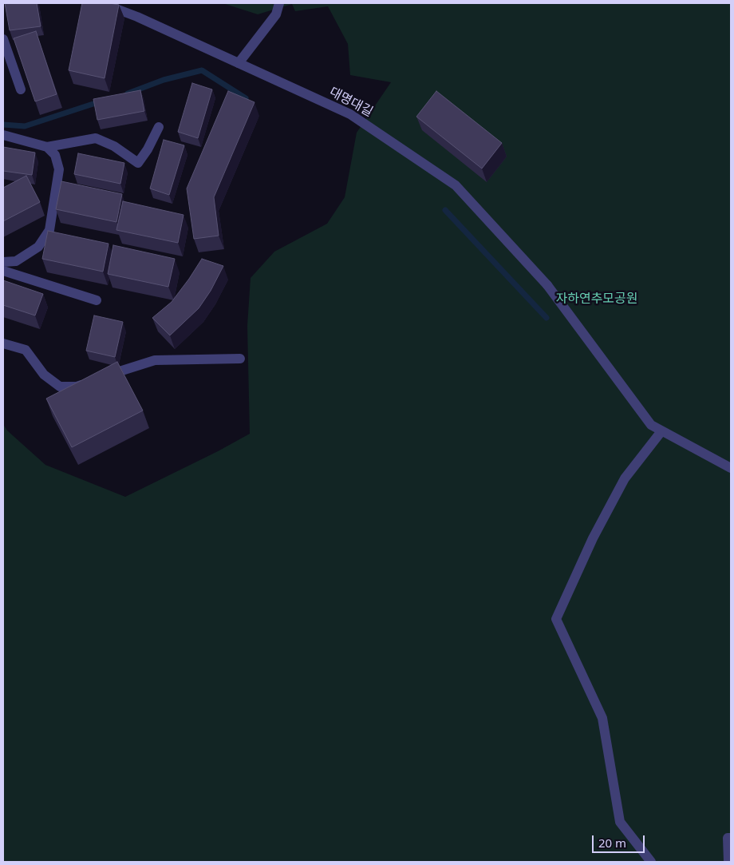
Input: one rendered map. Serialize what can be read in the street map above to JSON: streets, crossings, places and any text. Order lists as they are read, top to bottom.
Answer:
{
  "streets": {
    "street": ["대명대길"]
  },
  "parks": ["자하연추모공원"],
  "scale_bar": "20 m"
}
